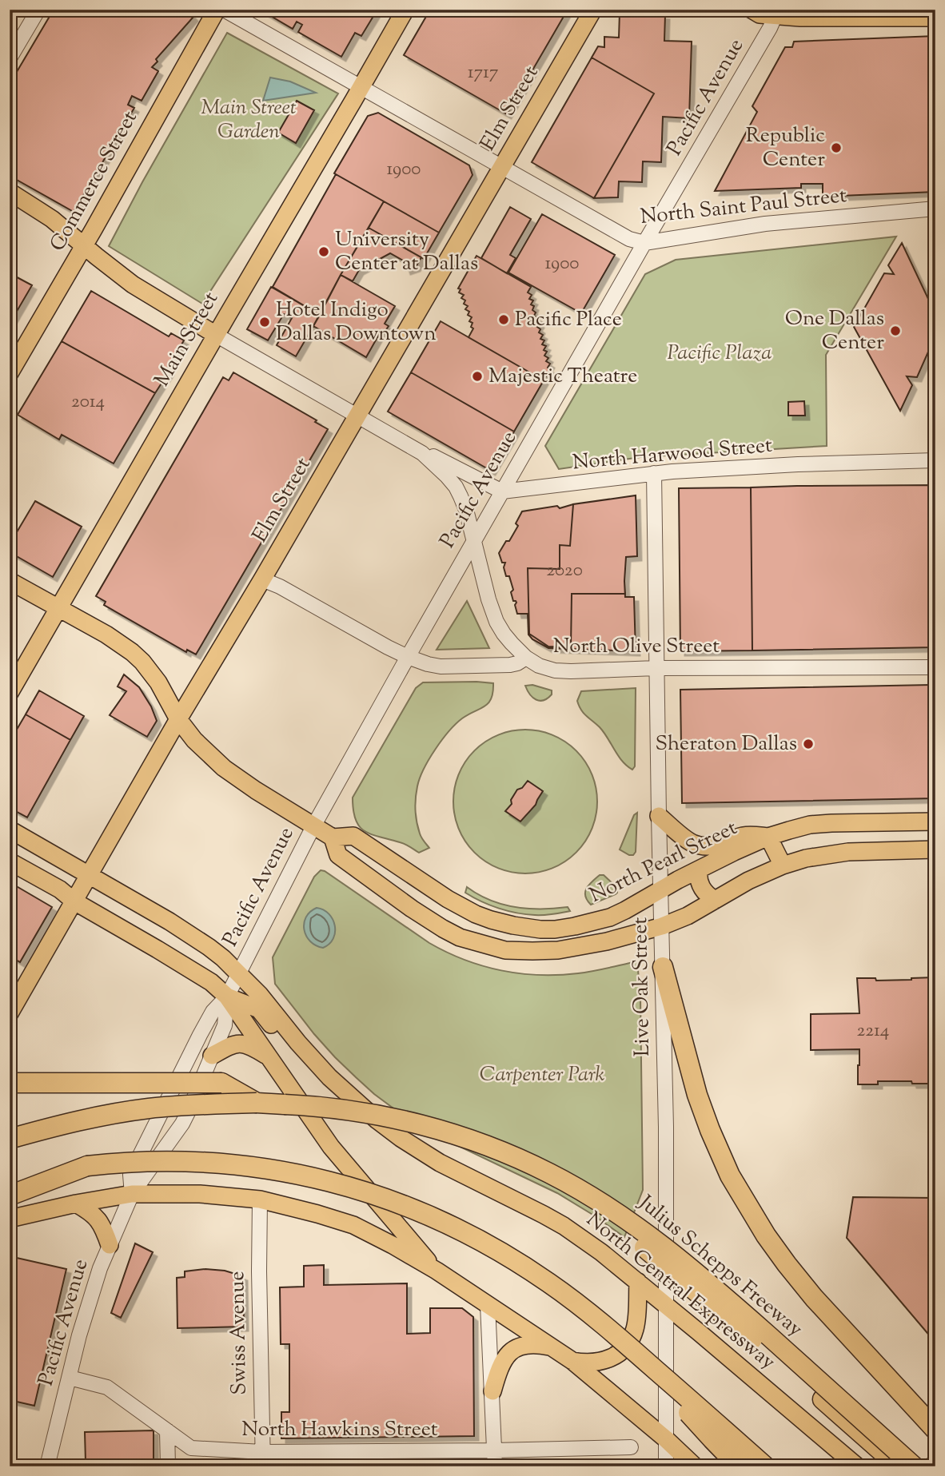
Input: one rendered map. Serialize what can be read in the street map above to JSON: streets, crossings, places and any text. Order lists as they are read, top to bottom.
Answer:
{
  "streets": {
    "highway": ["Julius Schepps Freeway"],
    "main road": [
      "Elm Street",
      "Commerce Street",
      "Main Street",
      "North Pearl Street",
      "North Central Expressway"
    ],
    "street": [
      "Pacific Avenue",
      "North Saint Paul Street",
      "North Harwood Street",
      "North Olive Street",
      "Live Oak Street",
      "Swiss Avenue",
      "North Hawkins Street"
    ]
  },
  "crossings": [
    ["Pacific Avenue", "North Saint Paul Street"],
    ["Pacific Avenue", "North Harwood Street"],
    ["Pacific Avenue", "North Olive Street"],
    ["Pacific Avenue", "North Pearl Street"],
    ["Pacific Avenue", "North Central Expressway"],
    ["Pacific Avenue", "North Hawkins Street"],
    ["Elm Street", "North Saint Paul Street"],
    ["Elm Street", "North Olive Street"],
    ["Elm Street", "North Pearl Street"],
    ["Elm Street", "North Central Expressway"],
    ["North Saint Paul Street", "Main Street"],
    ["Main Street", "North Pearl Street"],
    ["North Harwood Street", "Live Oak Street"],
    ["North Olive Street", "Live Oak Street"],
    ["North Pearl Street", "Live Oak Street"],
    ["Live Oak Street", "North Central Expressway"],
    ["Swiss Avenue", "North Hawkins Street"]
  ],
  "parks": ["Main Street Garden", "Pacific Plaza", "Carpenter Park"],
  "places": [
    "Republic Center",
    "University Center at Dallas",
    "Pacific Place",
    "Hotel Indigo Dallas Downtown",
    "One Dallas Center",
    "Majestic Theatre",
    "Sheraton Dallas"
  ],
  "house_numbers": [
    "1717",
    "1900",
    "1900",
    "2014",
    "2020",
    "2214"
  ]
}
